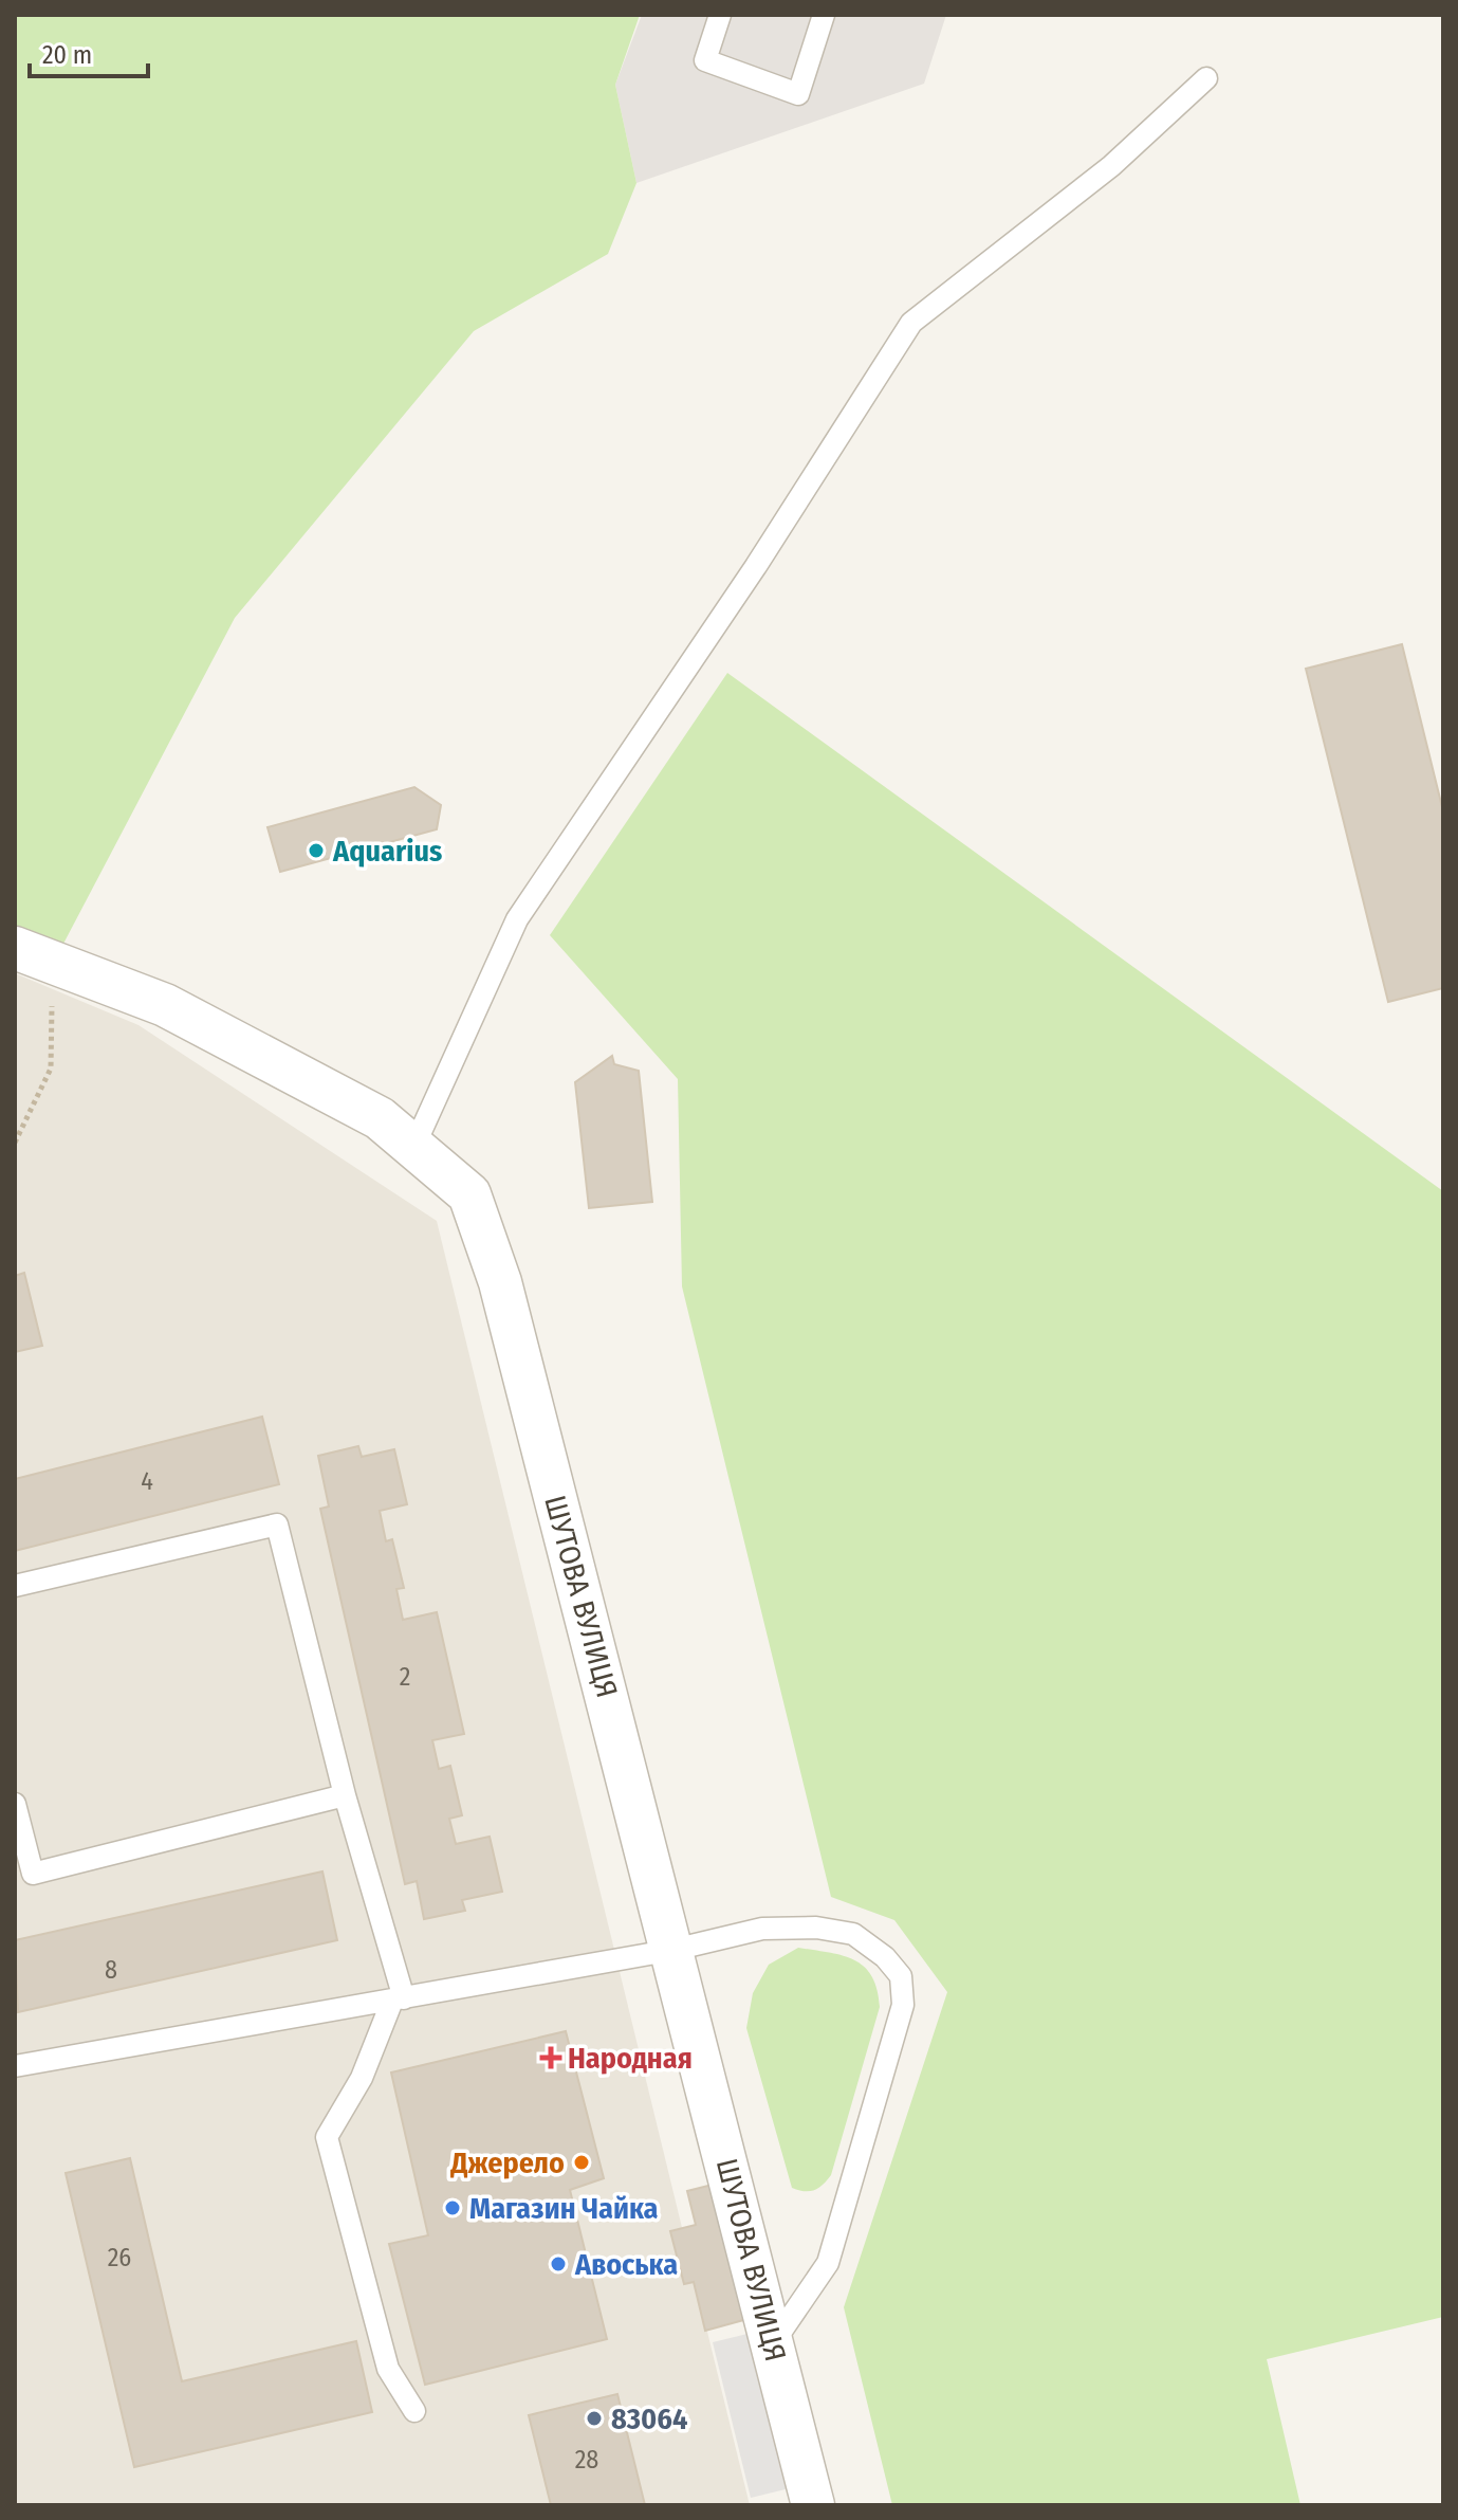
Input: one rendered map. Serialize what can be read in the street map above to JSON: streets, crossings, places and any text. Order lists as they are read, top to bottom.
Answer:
{
  "streets": {
    "street": ["ШУТОВА ВУЛИЦЯ"]
  },
  "places": {
    "other": [
      "Aquarius",
      "Джерело",
      "Магазин Чайка",
      "Авоська",
      "83064"
    ],
    "health": ["Народная"]
  },
  "house_numbers": [
    "4",
    "2",
    "8",
    "26",
    "28"
  ],
  "scale_bar": "20 m"
}
